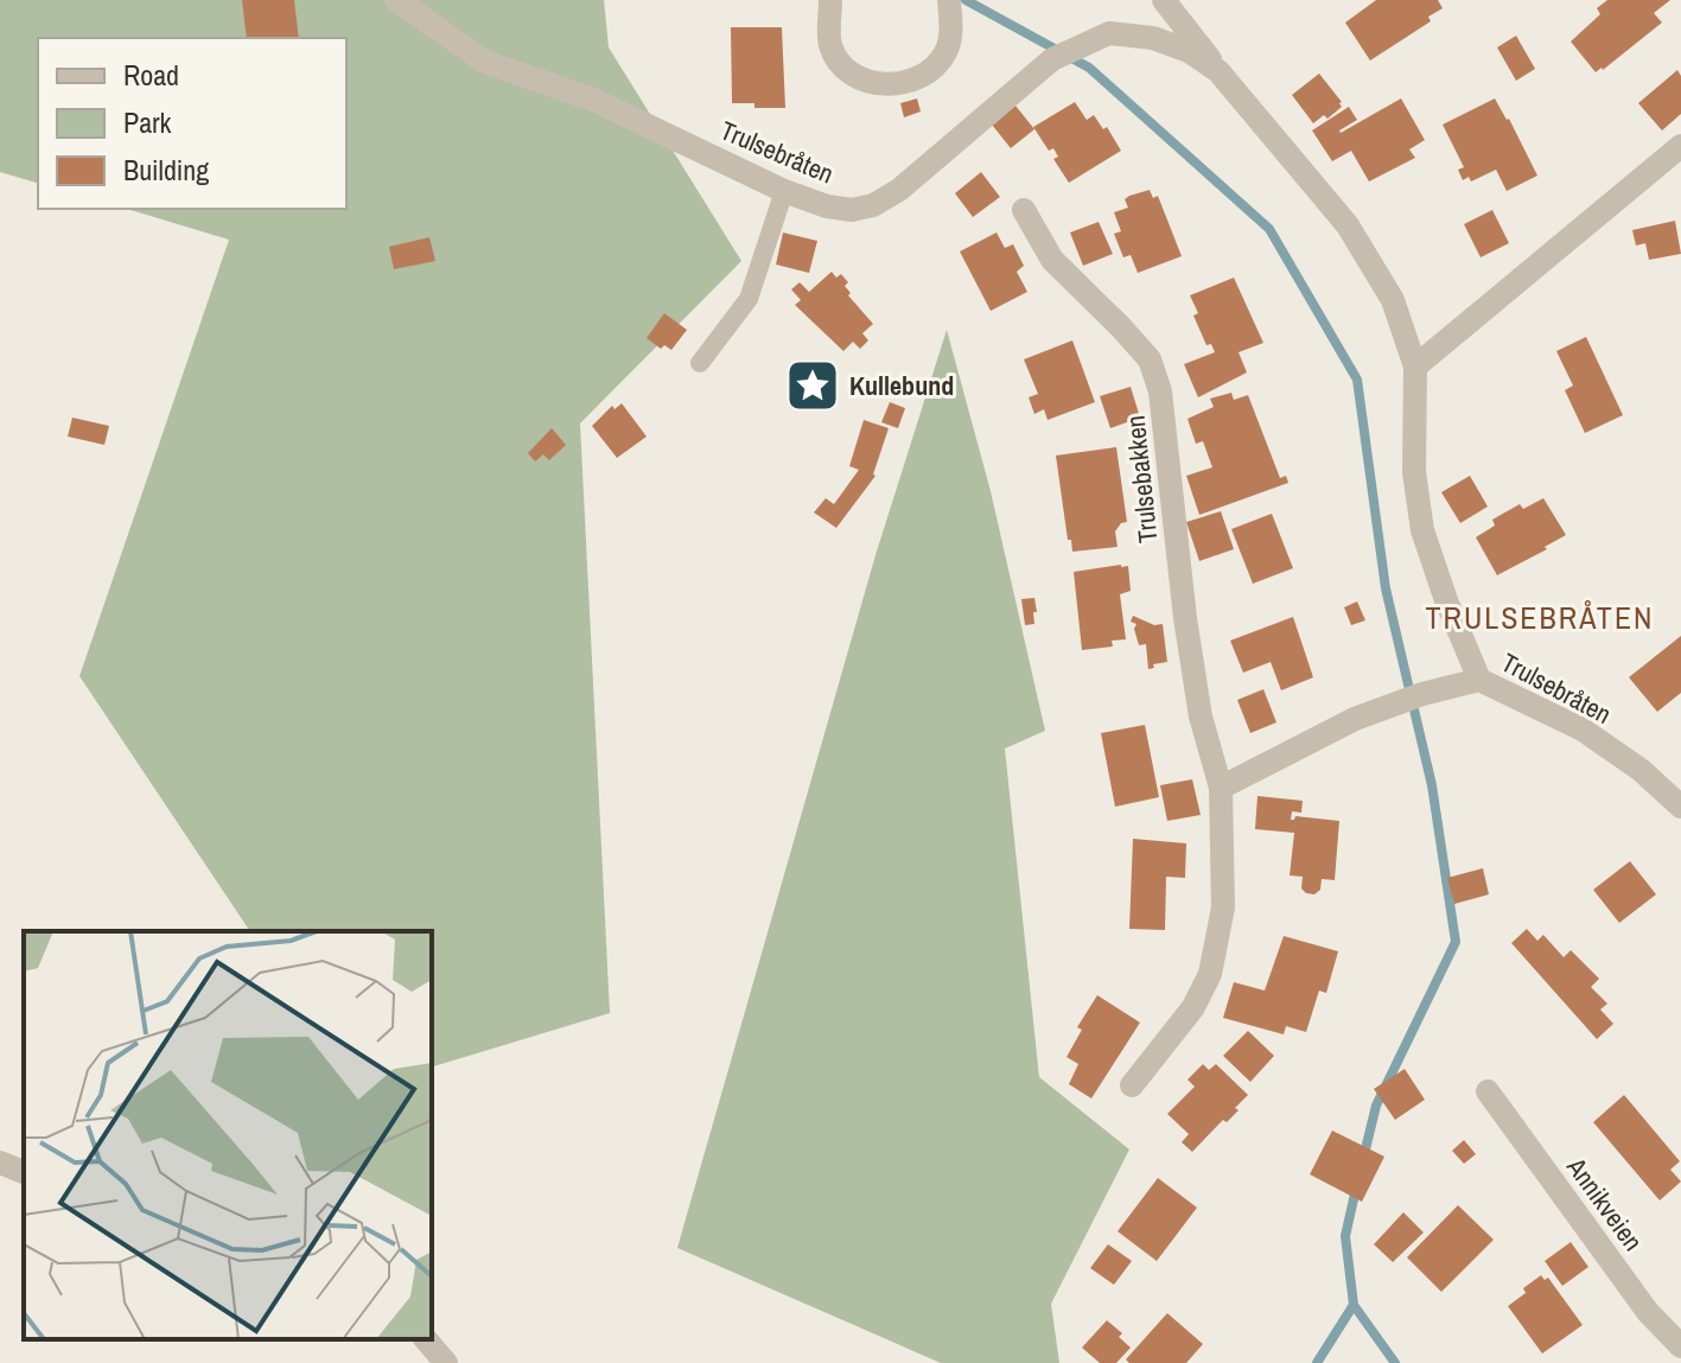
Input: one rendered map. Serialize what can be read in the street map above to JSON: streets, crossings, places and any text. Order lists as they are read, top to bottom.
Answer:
{
  "streets": {
    "street": ["Trulsebråten", "Trulsebakken", "Annikveien"]
  },
  "districts": ["TRULSEBRÅTEN"],
  "places": {
    "place": ["Kullebund"]
  },
  "legend": ["Road", "Park", "Building"]
}
